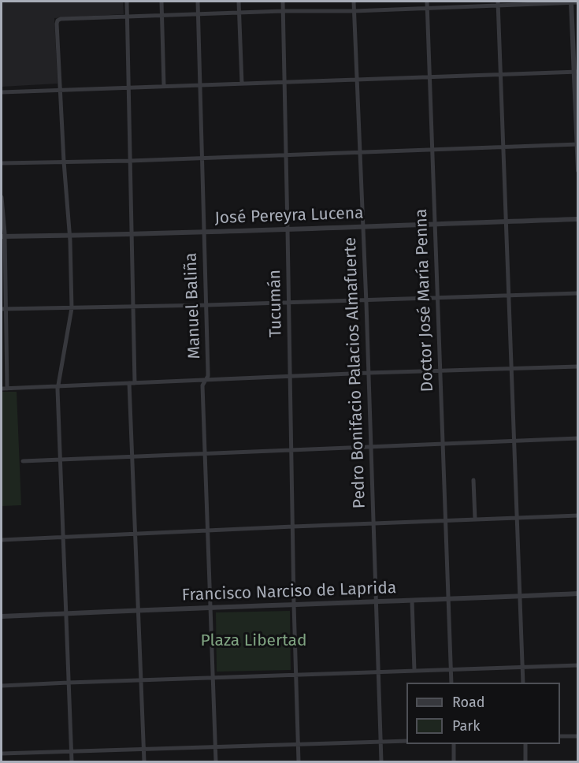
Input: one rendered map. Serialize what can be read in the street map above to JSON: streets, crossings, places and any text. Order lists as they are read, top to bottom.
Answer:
{
  "streets": {
    "street": [
      "José Pereyra Lucena",
      "Doctor José María Penna",
      "Tucumán",
      "Manuel Baliña",
      "Pedro Bonifacio Palacios Almafuerte",
      "Francisco Narciso de Laprida"
    ]
  },
  "crossings": [
    ["José Pereyra Lucena", "Doctor José María Penna"],
    ["José Pereyra Lucena", "Tucumán"],
    ["José Pereyra Lucena", "Manuel Baliña"],
    ["José Pereyra Lucena", "Pedro Bonifacio Palacios Almafuerte"],
    ["Doctor José María Penna", "Francisco Narciso de Laprida"],
    ["Tucumán", "Francisco Narciso de Laprida"],
    ["Manuel Baliña", "Francisco Narciso de Laprida"],
    ["Pedro Bonifacio Palacios Almafuerte", "Francisco Narciso de Laprida"]
  ],
  "parks": ["Plaza Libertad"],
  "legend": ["Road", "Park"]
}
